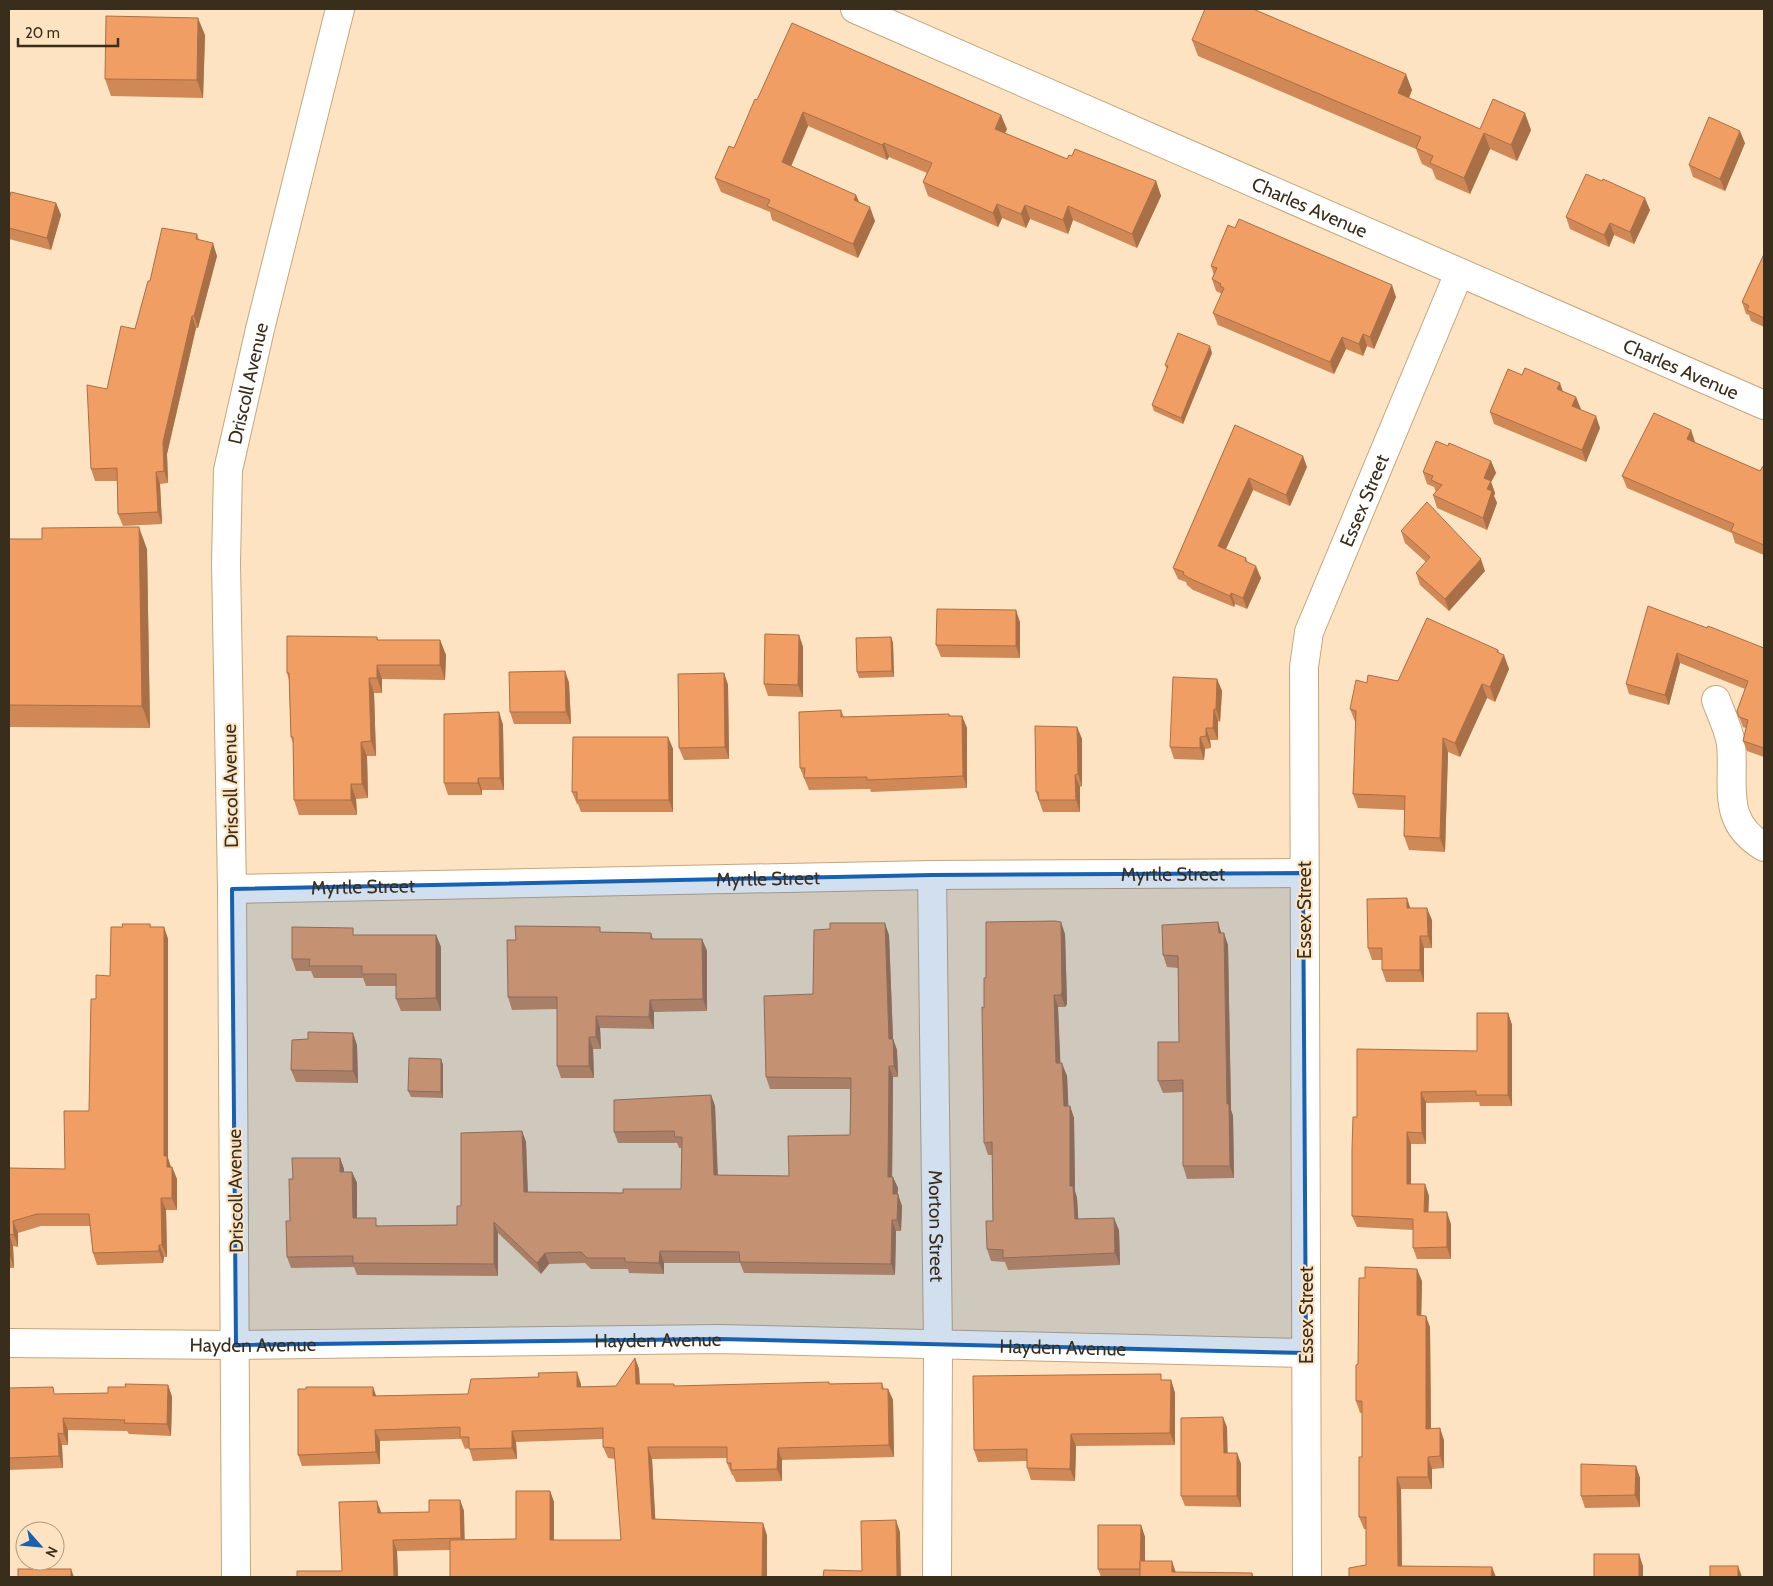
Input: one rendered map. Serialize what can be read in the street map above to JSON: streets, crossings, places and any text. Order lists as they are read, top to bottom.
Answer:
{
  "streets": {
    "street": [
      "Charles Avenue",
      "Driscoll Avenue",
      "Essex Street",
      "Myrtle Street",
      "Morton Street",
      "Hayden Avenue"
    ]
  },
  "crossings": [
    ["Charles Avenue", "Essex Street"],
    ["Driscoll Avenue", "Myrtle Street"],
    ["Driscoll Avenue", "Hayden Avenue"],
    ["Essex Street", "Myrtle Street"],
    ["Essex Street", "Hayden Avenue"],
    ["Myrtle Street", "Morton Street"],
    ["Morton Street", "Hayden Avenue"]
  ],
  "scale_bar": "20 m",
  "north": "bottom right"
}
